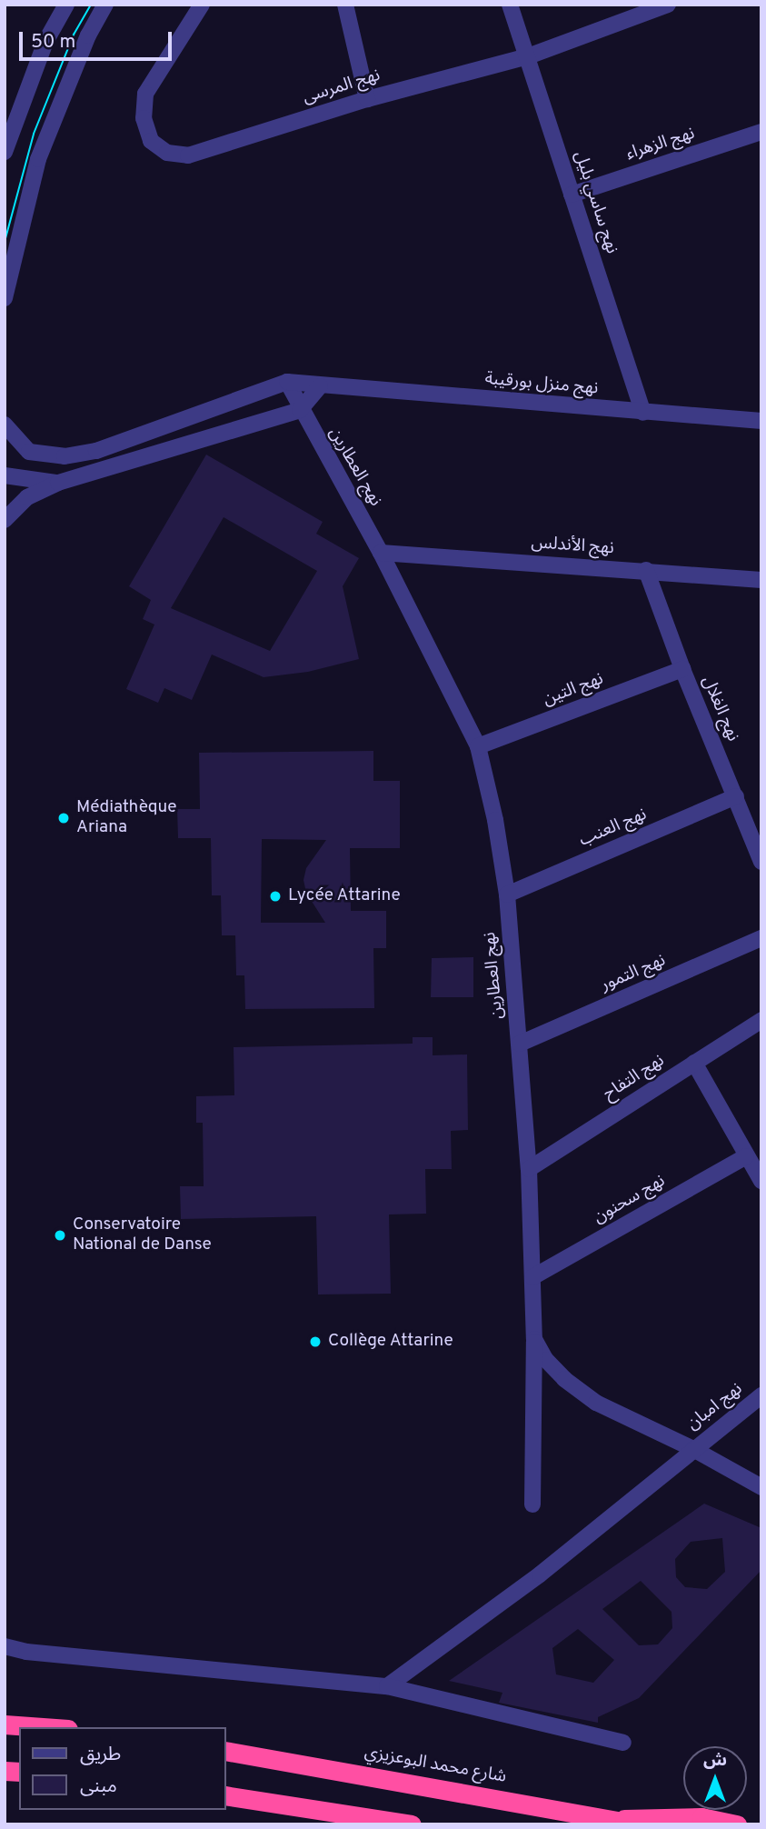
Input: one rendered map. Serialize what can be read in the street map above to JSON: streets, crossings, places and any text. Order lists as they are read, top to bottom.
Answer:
{
  "streets": {
    "highway": ["شارع محمد البوعزيزي"],
    "street": [
      "نهج المرسى",
      "نهج الزهراء",
      "نهج ساسي بليل",
      "نهج منزل بورقيبة",
      "نهج العطارين",
      "نهج الأندلس",
      "نهج التين",
      "نهج الغلال",
      "نهج العنب",
      "نهج التمور",
      "نهج التفاح",
      "نهج سحنون",
      "نهج امبان"
    ]
  },
  "crossings": [
    ["نهج المرسى", "نهج ساسي بليل"],
    ["نهج الزهراء", "نهج ساسي بليل"],
    ["نهج ساسي بليل", "نهج منزل بورقيبة"],
    ["نهج منزل بورقيبة", "نهج العطارين"],
    ["نهج العطارين", "نهج الأندلس"],
    ["نهج العطارين", "نهج التين"],
    ["نهج العطارين", "نهج العنب"],
    ["نهج العطارين", "نهج التمور"],
    ["نهج العطارين", "نهج التفاح"],
    ["نهج العطارين", "نهج سحنون"],
    ["نهج الأندلس", "نهج الغلال"],
    ["نهج التين", "نهج الغلال"],
    ["نهج الغلال", "نهج العنب"]
  ],
  "places": [
    "Médiathèque Ariana",
    "Lycée Attarine",
    "Conservatoire National de Danse",
    "Collège Attarine"
  ],
  "legend": ["طريق", "مبنى"],
  "scale_bar": "50 m",
  "north": "top"
}
